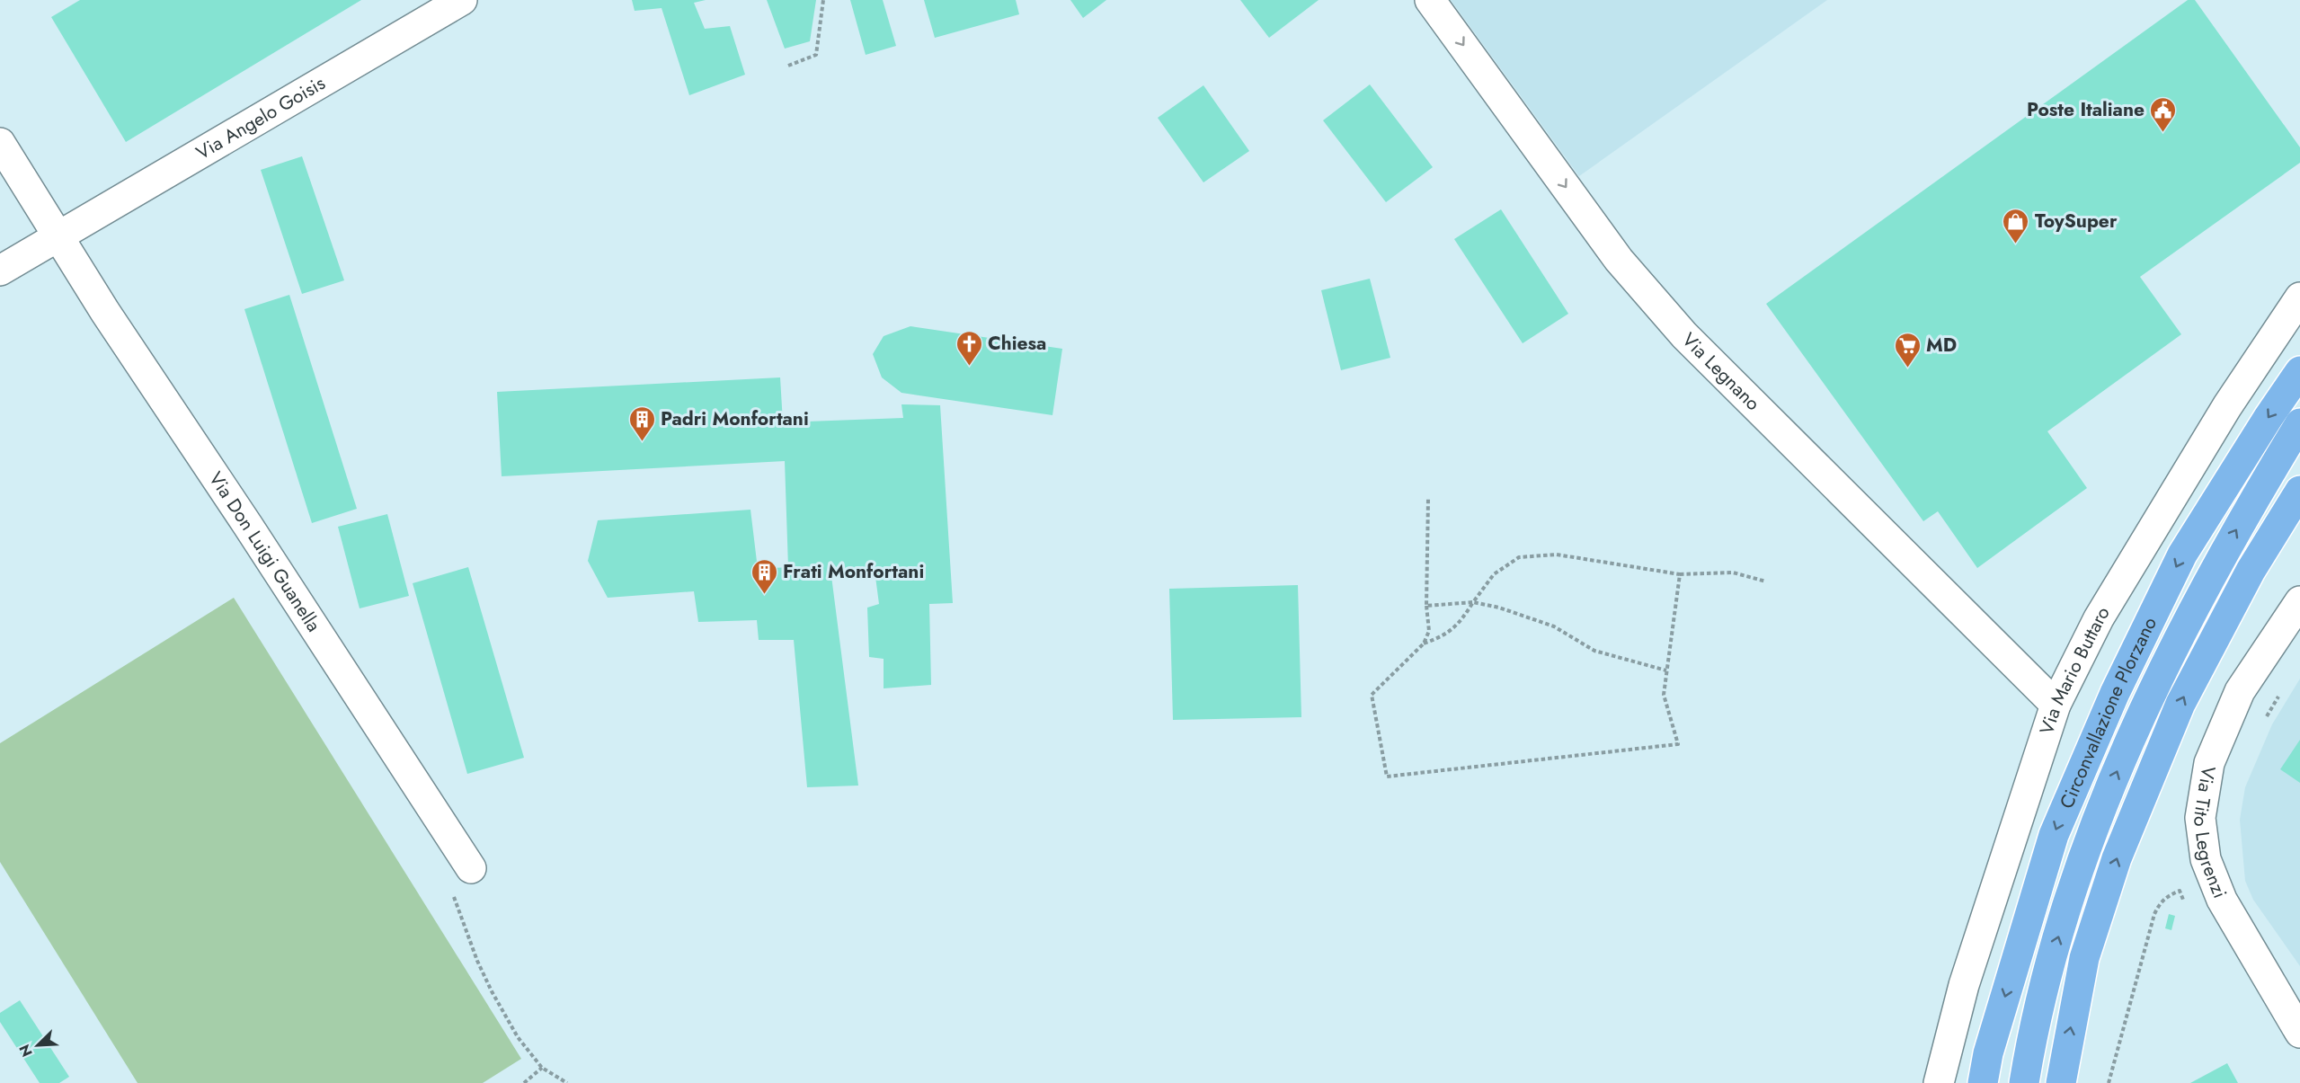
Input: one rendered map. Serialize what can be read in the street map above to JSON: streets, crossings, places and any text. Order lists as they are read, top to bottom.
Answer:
{
  "streets": {
    "highway": ["Circonvallazione Plorzano"],
    "street": [
      "Via Angelo Goisis",
      "Via Legnano",
      "Via Don Luigi Guanella",
      "Via Mario Buttaro",
      "Via Tito Legrenzi"
    ]
  },
  "crossings": [
    ["Via Angelo Goisis", "Via Don Luigi Guanella"],
    ["Via Legnano", "Via Mario Buttaro"]
  ],
  "one_way": ["Via Legnano"],
  "places": {
    "public building": ["Poste Italiane"],
    "shop": ["ToySuper"],
    "church": ["Chiesa"],
    "supermarket": ["MD"],
    "building": ["Padri Monfortani", "Frati Monfortani"]
  },
  "north": "bottom left"
}
